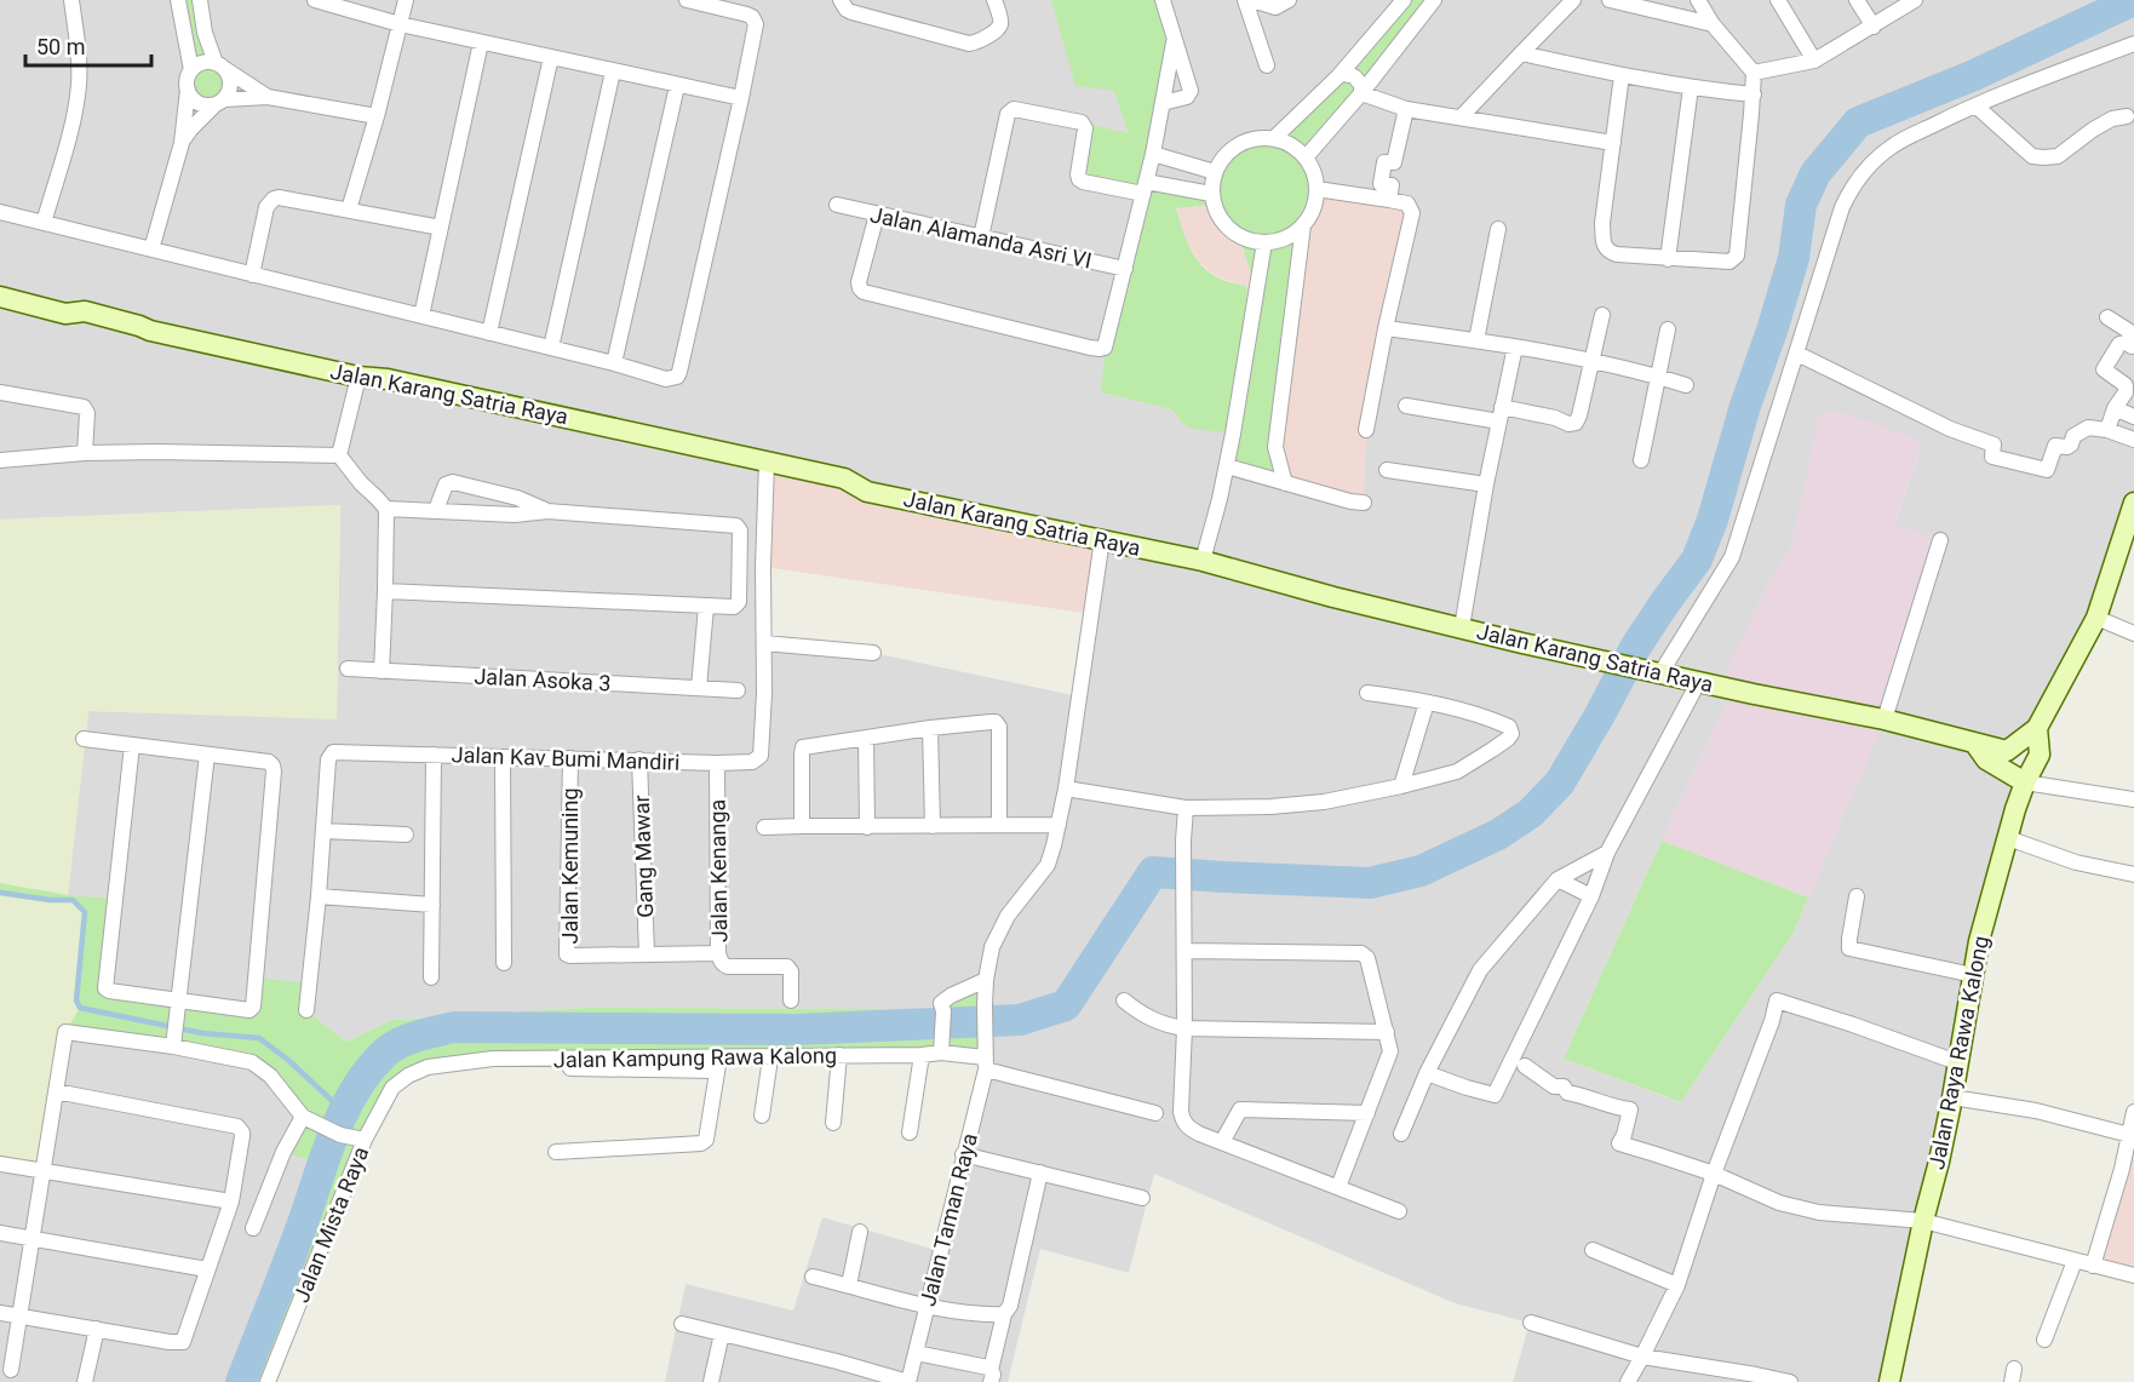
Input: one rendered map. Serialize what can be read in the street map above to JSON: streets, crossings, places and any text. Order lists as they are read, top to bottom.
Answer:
{
  "streets": {
    "street": [
      "Jalan Alamanda Asri VI",
      "Jalan Karang Satria Raya",
      "Jalan Asoka 3",
      "Jalan Kav Bumi Mandiri",
      "Gang Mawar",
      "Jalan Kemuning",
      "Jalan Kenanga",
      "Jalan Raya Rawa Kalong",
      "Jalan Kampung Rawa Kalong",
      "Jalan Taman Raya",
      "Jalan Mista Raya"
    ]
  },
  "crossings": [
    ["Jalan Karang Satria Raya", "Jalan Kav Bumi Mandiri"],
    ["Jalan Karang Satria Raya", "Jalan Raya Rawa Kalong"],
    ["Jalan Kav Bumi Mandiri", "Gang Mawar"],
    ["Jalan Kav Bumi Mandiri", "Jalan Kemuning"],
    ["Jalan Kav Bumi Mandiri", "Jalan Kenanga"],
    ["Gang Mawar", "Jalan Kemuning"],
    ["Jalan Kemuning", "Jalan Kenanga"],
    ["Jalan Kampung Rawa Kalong", "Jalan Taman Raya"],
    ["Jalan Kampung Rawa Kalong", "Jalan Mista Raya"]
  ],
  "scale_bar": "50 m"
}
